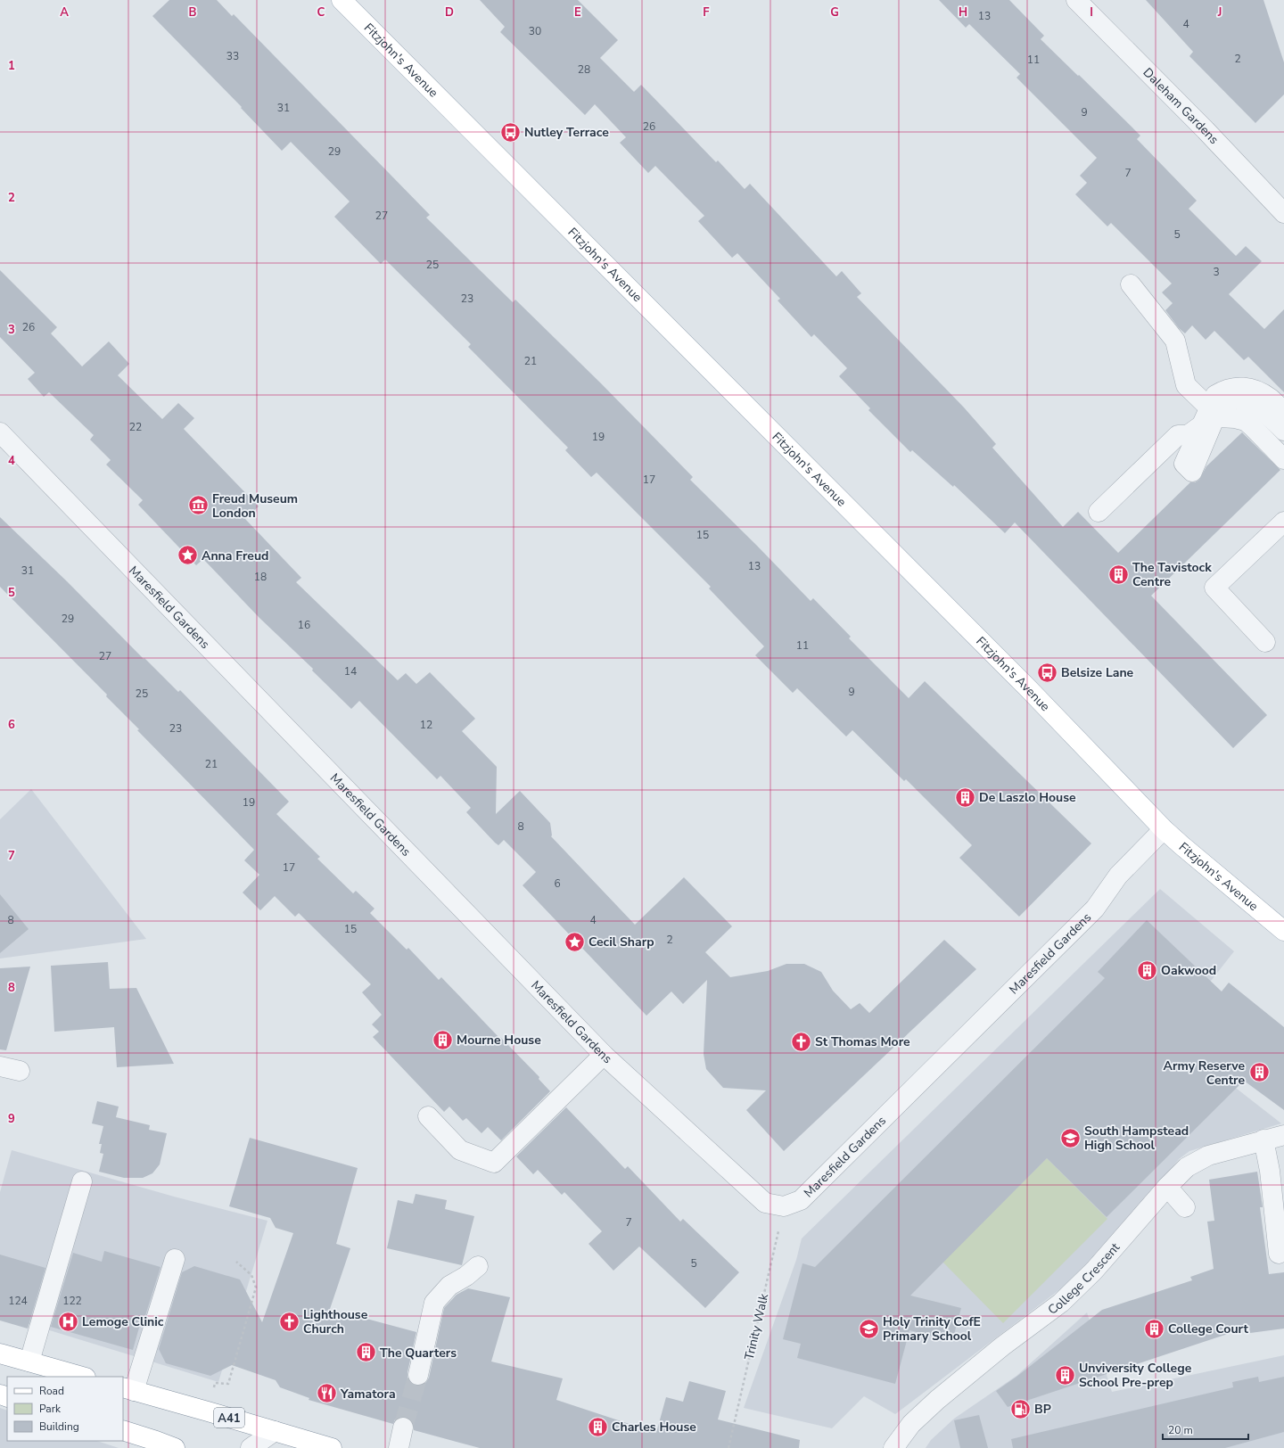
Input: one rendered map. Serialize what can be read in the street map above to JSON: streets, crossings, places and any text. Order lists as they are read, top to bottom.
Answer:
{
  "streets": {
    "main road": ["Fitzjohn's Avenue", "A41"],
    "street": ["Daleham Gardens", "Maresfield Gardens", "College Crescent"],
    "path": ["Trinity Walk"]
  },
  "crossings": [
    ["Fitzjohn's Avenue", "Maresfield Gardens"],
    ["Maresfield Gardens", "Trinity Walk"]
  ],
  "places": {
    "bus stop": ["Nutley Terrace", "Belsize Lane"],
    "museum": ["Freud Museum London"],
    "place": ["Anna Freud", "Cecil Sharp"],
    "building": [
      "The Tavistock Centre",
      "De Laszlo House",
      "Oakwood",
      "Mourne House",
      "Army Reserve Centre",
      "College Court",
      "The Quarters",
      "Unviversity College School Pre-prep",
      "Charles House"
    ],
    "church": ["St Thomas More", "Lighthouse Church"],
    "school or university": ["South Hampstead High School", "Holy Trinity CofE Primary School"],
    "hospital": ["Lemoge Clinic"],
    "restaurant": ["Yamatora"],
    "fuel station": ["BP"]
  },
  "house_numbers": [
    "13",
    "4",
    "30",
    "33",
    "2",
    "11",
    "28",
    "31",
    "9",
    "26",
    "29",
    "7",
    "27",
    "5",
    "25",
    "3",
    "23",
    "26",
    "21",
    "22",
    "19",
    "17",
    "15",
    "13",
    "31",
    "18",
    "29",
    "16",
    "11",
    "27",
    "14",
    "9",
    "25",
    "12",
    "23",
    "21",
    "19",
    "8",
    "17",
    "6",
    "8",
    "4",
    "15",
    "2",
    "7",
    "5",
    "124",
    "122"
  ],
  "legend": ["Road", "Park", "Building"],
  "scale_bar": "20 m",
  "grid": {
    "columns": [
      "A",
      "B",
      "C",
      "D",
      "E",
      "F",
      "G",
      "H",
      "I",
      "J"
    ],
    "rows": [
      "1",
      "2",
      "3",
      "4",
      "5",
      "6",
      "7",
      "8",
      "9"
    ]
  }
}
